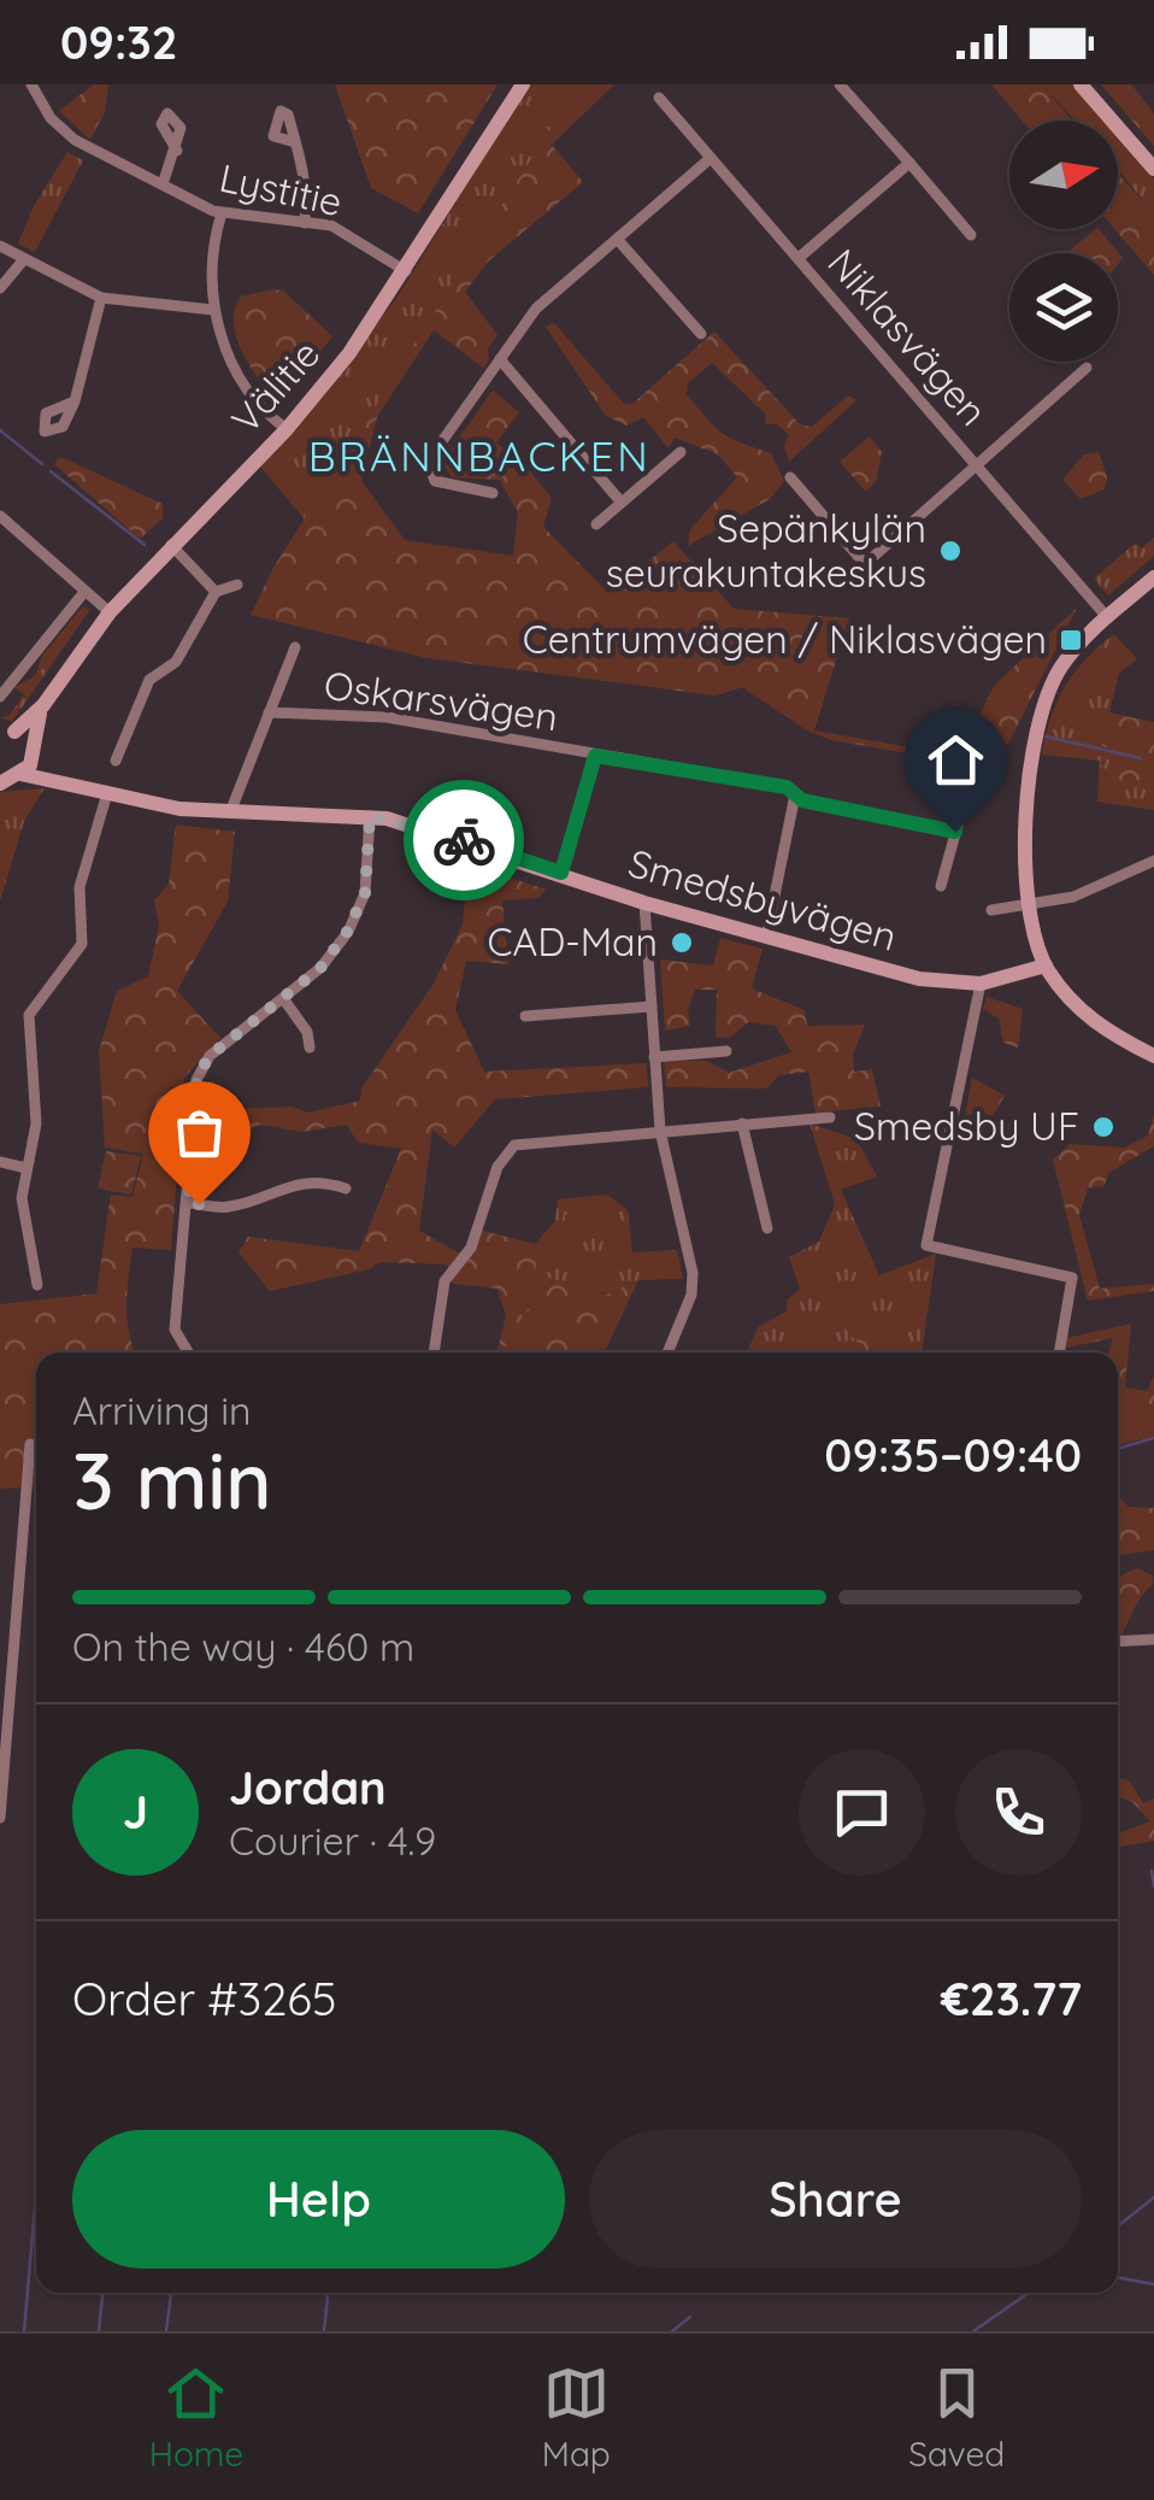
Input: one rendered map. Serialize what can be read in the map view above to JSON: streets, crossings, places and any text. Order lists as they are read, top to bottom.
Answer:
{
  "streets": {
    "main road": ["Välitie", "Smedsbyvägen"],
    "street": ["Lystitie", "Niklasvägen", "Oskarsvägen"]
  },
  "crossings": [
    ["Lystitie", "Välitie"],
    ["Välitie", "Smedsbyvägen"]
  ],
  "districts": ["BRÄNNBACKEN"],
  "places": {
    "other": ["Sepänkylän seurakuntakeskus", "CAD-Man", "Smedsby UF"],
    "transit": ["Centrumvägen / Niklasvägen"]
  },
  "north": "right",
  "page": {
    "status": "09:32",
    "heading": ["3 min", "Arriving in", "09:35–09:40"],
    "panel": [
      "Jordan",
      "Courier · 4.9",
      "Order #3265",
      "€23.77"
    ],
    "bar": "On the way · 460 m",
    "round": "J",
    "buttons": ["Help", "Share"],
    "tabs": ["Home", "Map", "Saved"]
  }
}
